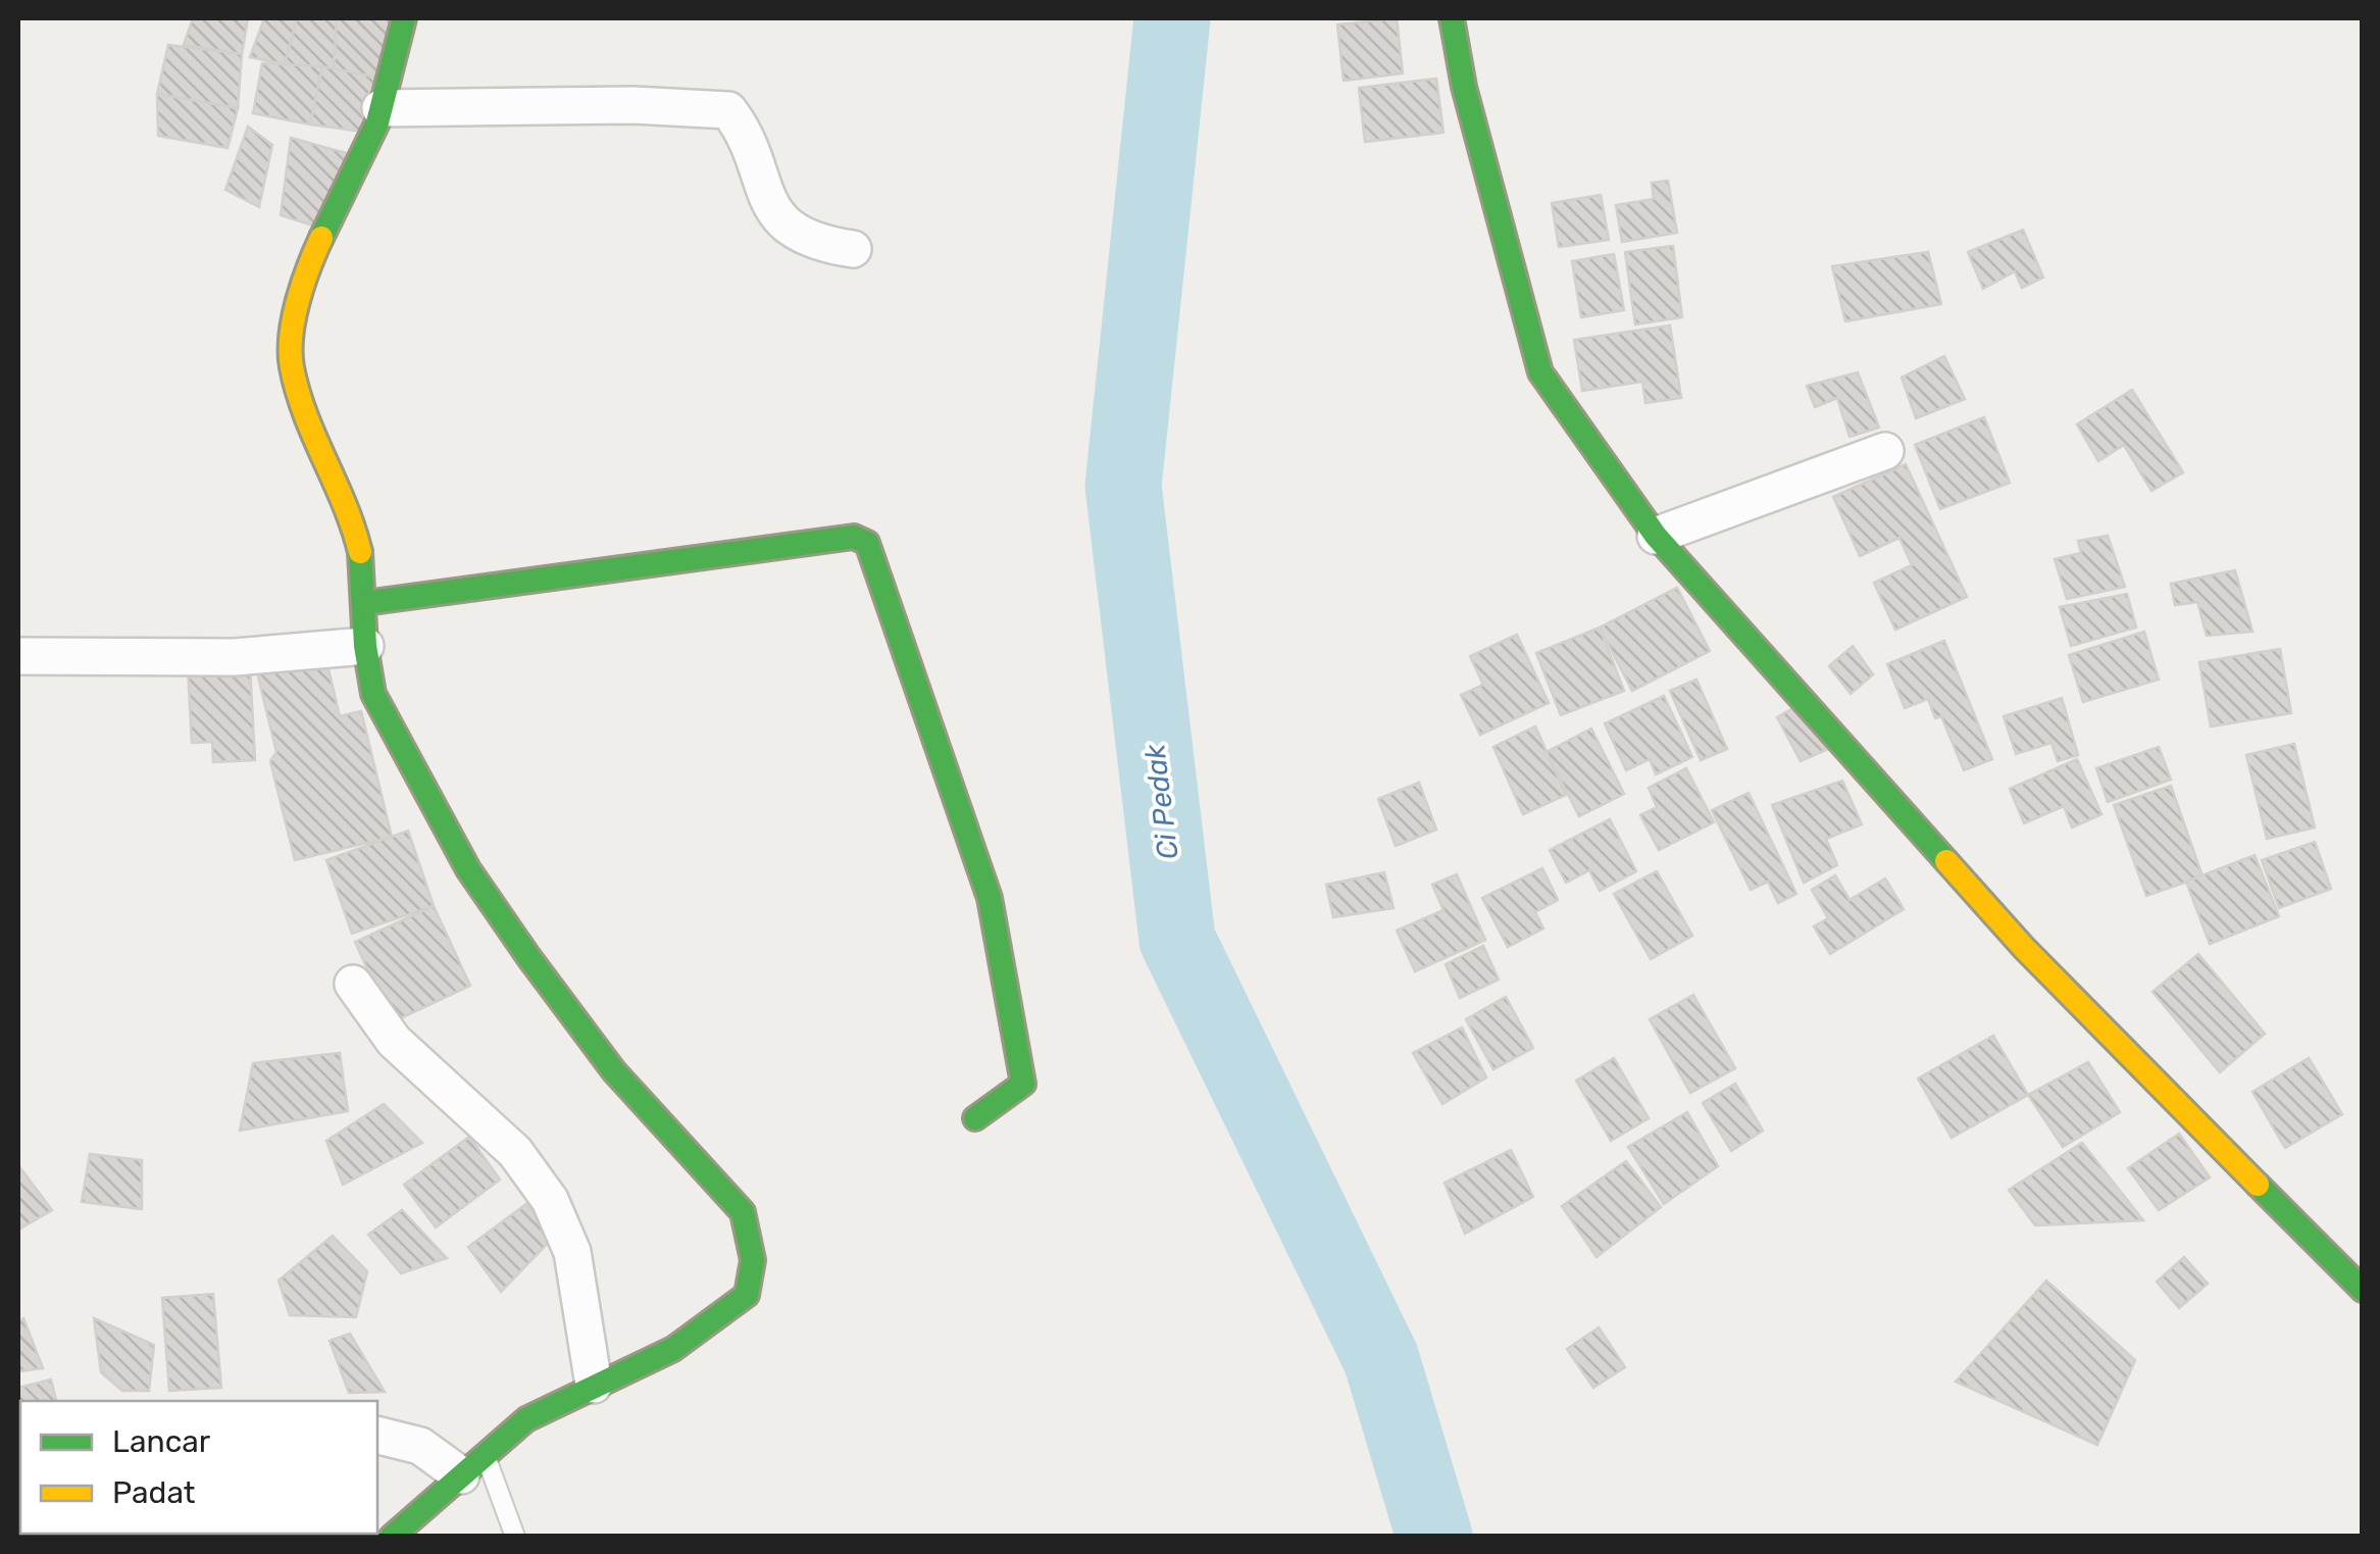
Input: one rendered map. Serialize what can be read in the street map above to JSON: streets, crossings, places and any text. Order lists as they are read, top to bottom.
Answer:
{
  "water": ["Ci Pedak"],
  "legend": ["Lancar", "Padat"]
}
